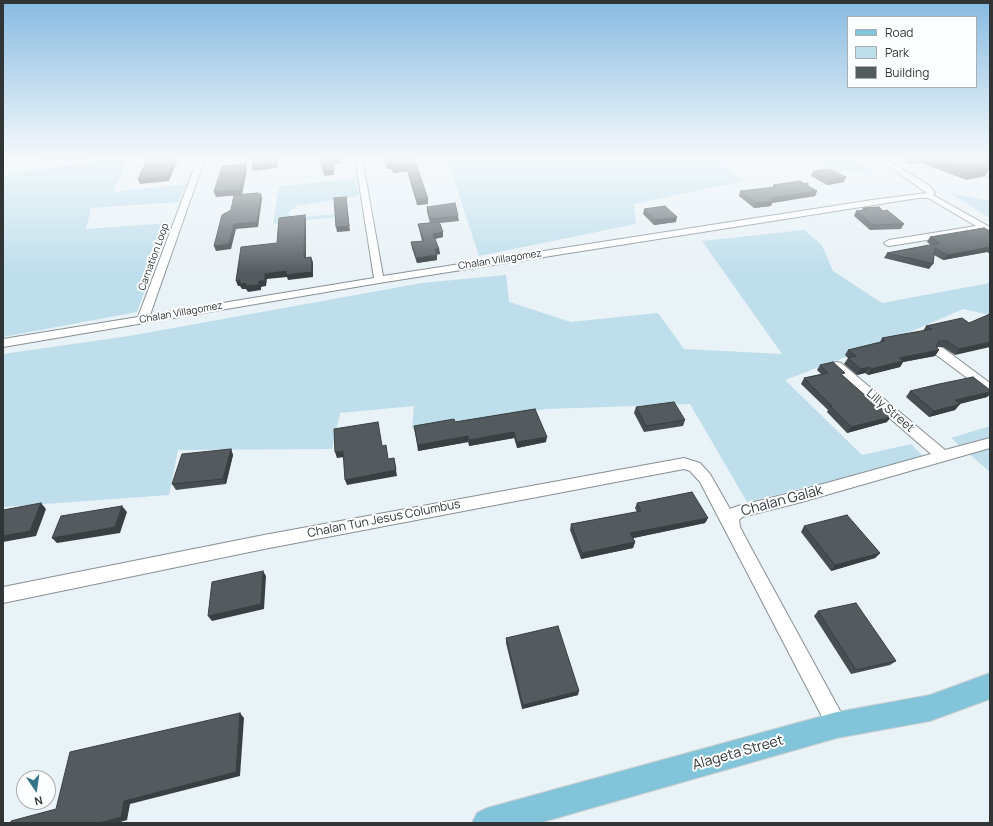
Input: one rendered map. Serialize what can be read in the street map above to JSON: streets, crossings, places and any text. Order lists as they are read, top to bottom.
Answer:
{
  "streets": {
    "main road": ["Alageta Street"],
    "street": [
      "Carnation Loop",
      "Chalan Villagomez",
      "Lilly Street",
      "Chalan Galak",
      "Chalan Tun Jesus Columbus"
    ]
  },
  "crossings": [
    ["Carnation Loop", "Chalan Villagomez"],
    ["Lilly Street", "Chalan Galak"],
    ["Chalan Galak", "Chalan Tun Jesus Columbus"],
    ["Chalan Galak", "Alageta Street"]
  ],
  "legend": ["Road", "Park", "Building"],
  "north": "bottom"
}
